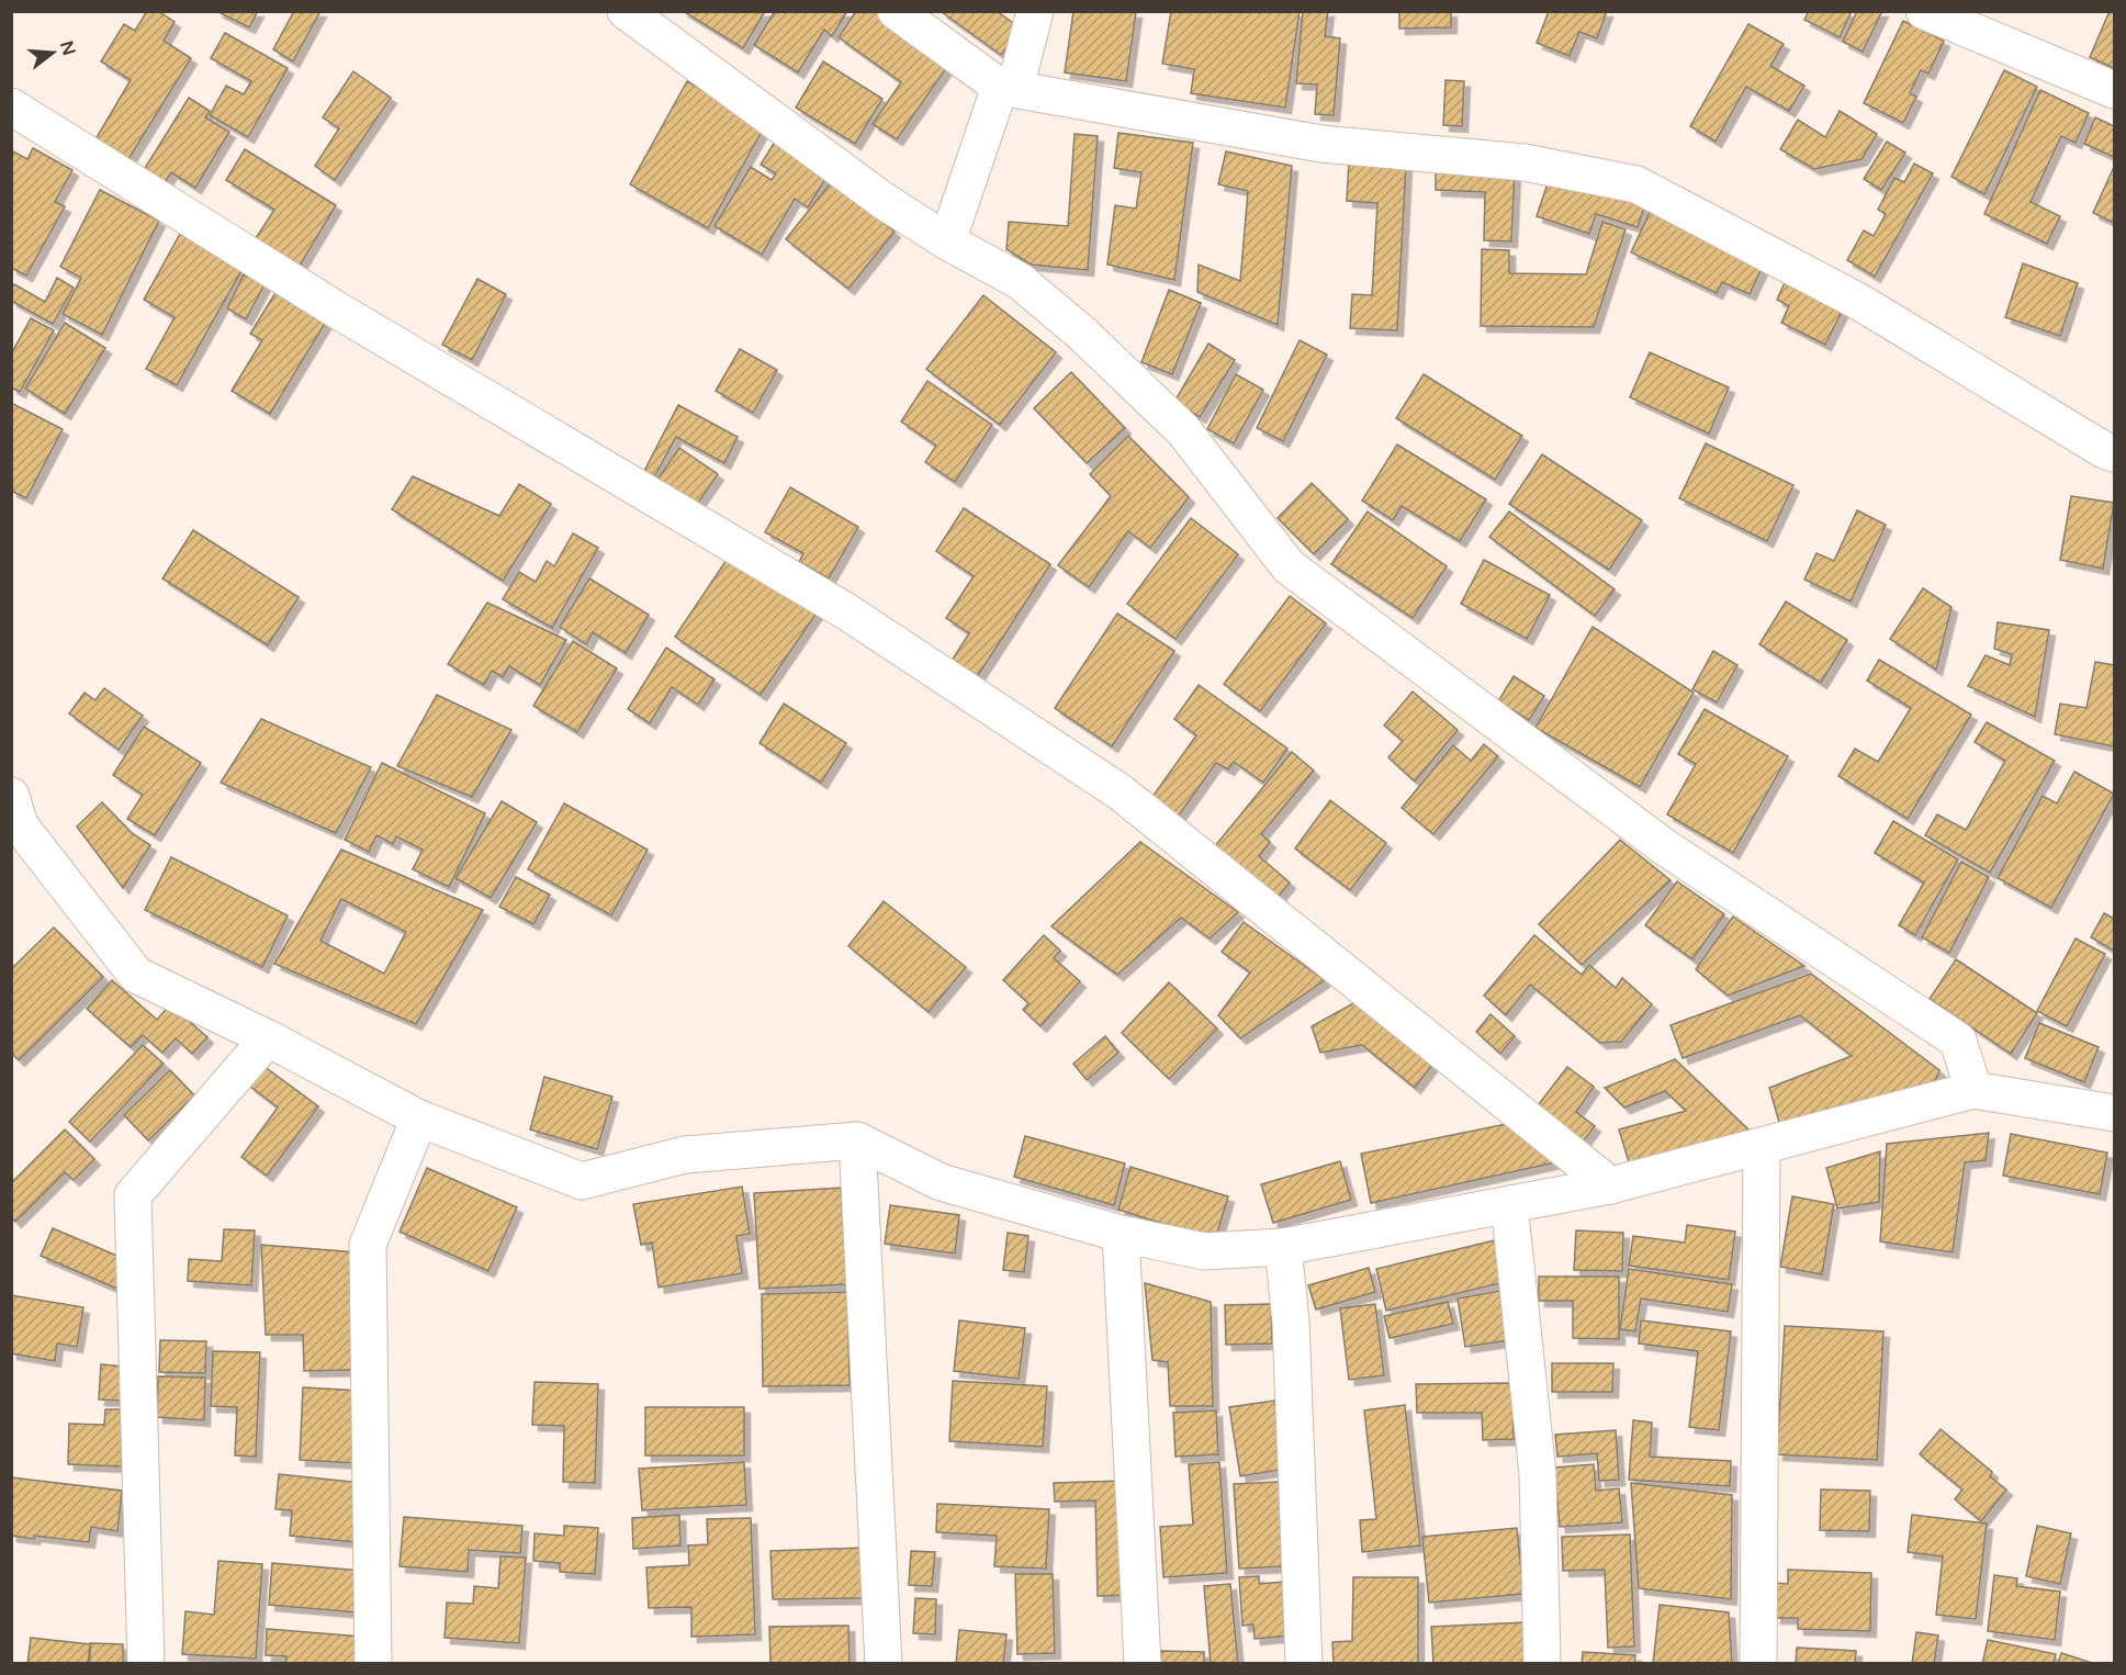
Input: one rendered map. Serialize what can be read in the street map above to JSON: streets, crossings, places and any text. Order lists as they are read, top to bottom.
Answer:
{
  "north": "right"
}
